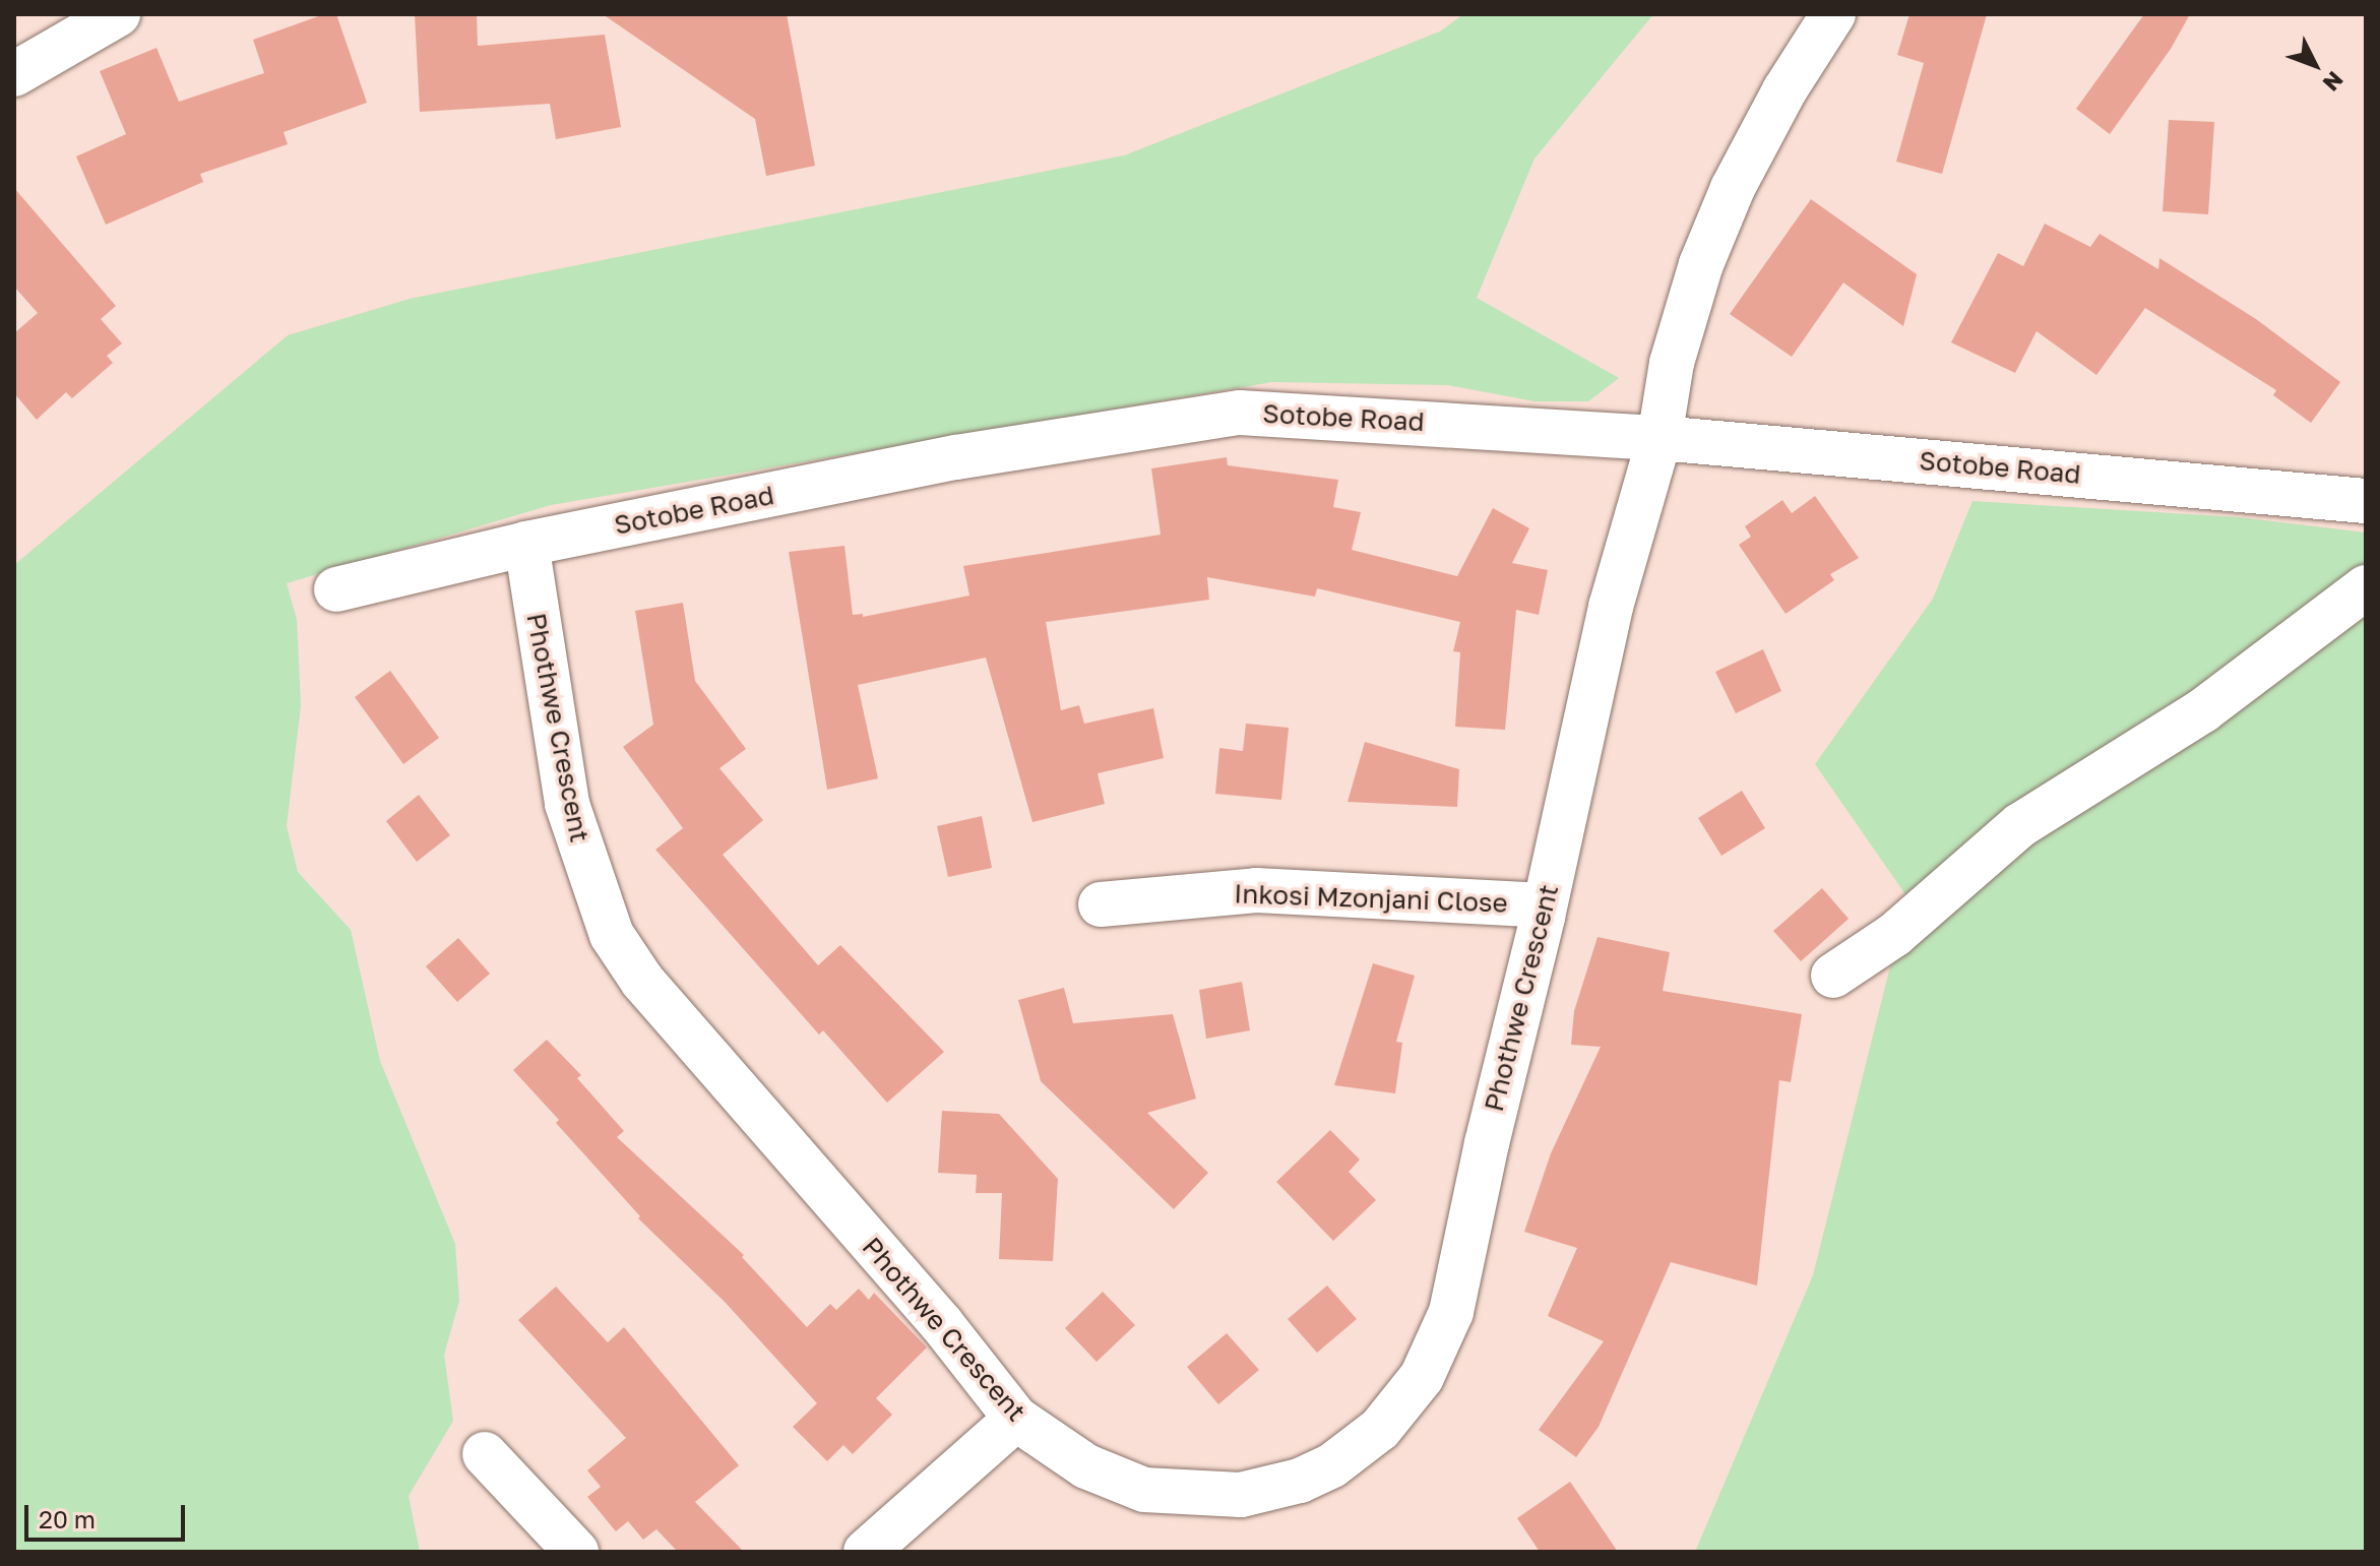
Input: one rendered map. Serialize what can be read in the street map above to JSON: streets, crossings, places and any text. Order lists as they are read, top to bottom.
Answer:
{
  "streets": {
    "street": ["Sotobe Road", "Phothwe Crescent", "Inkosi Mzonjani Close"]
  },
  "crossings": [
    ["Sotobe Road", "Phothwe Crescent"],
    ["Phothwe Crescent", "Inkosi Mzonjani Close"]
  ],
  "scale_bar": "20 m",
  "north": "bottom right"
}
